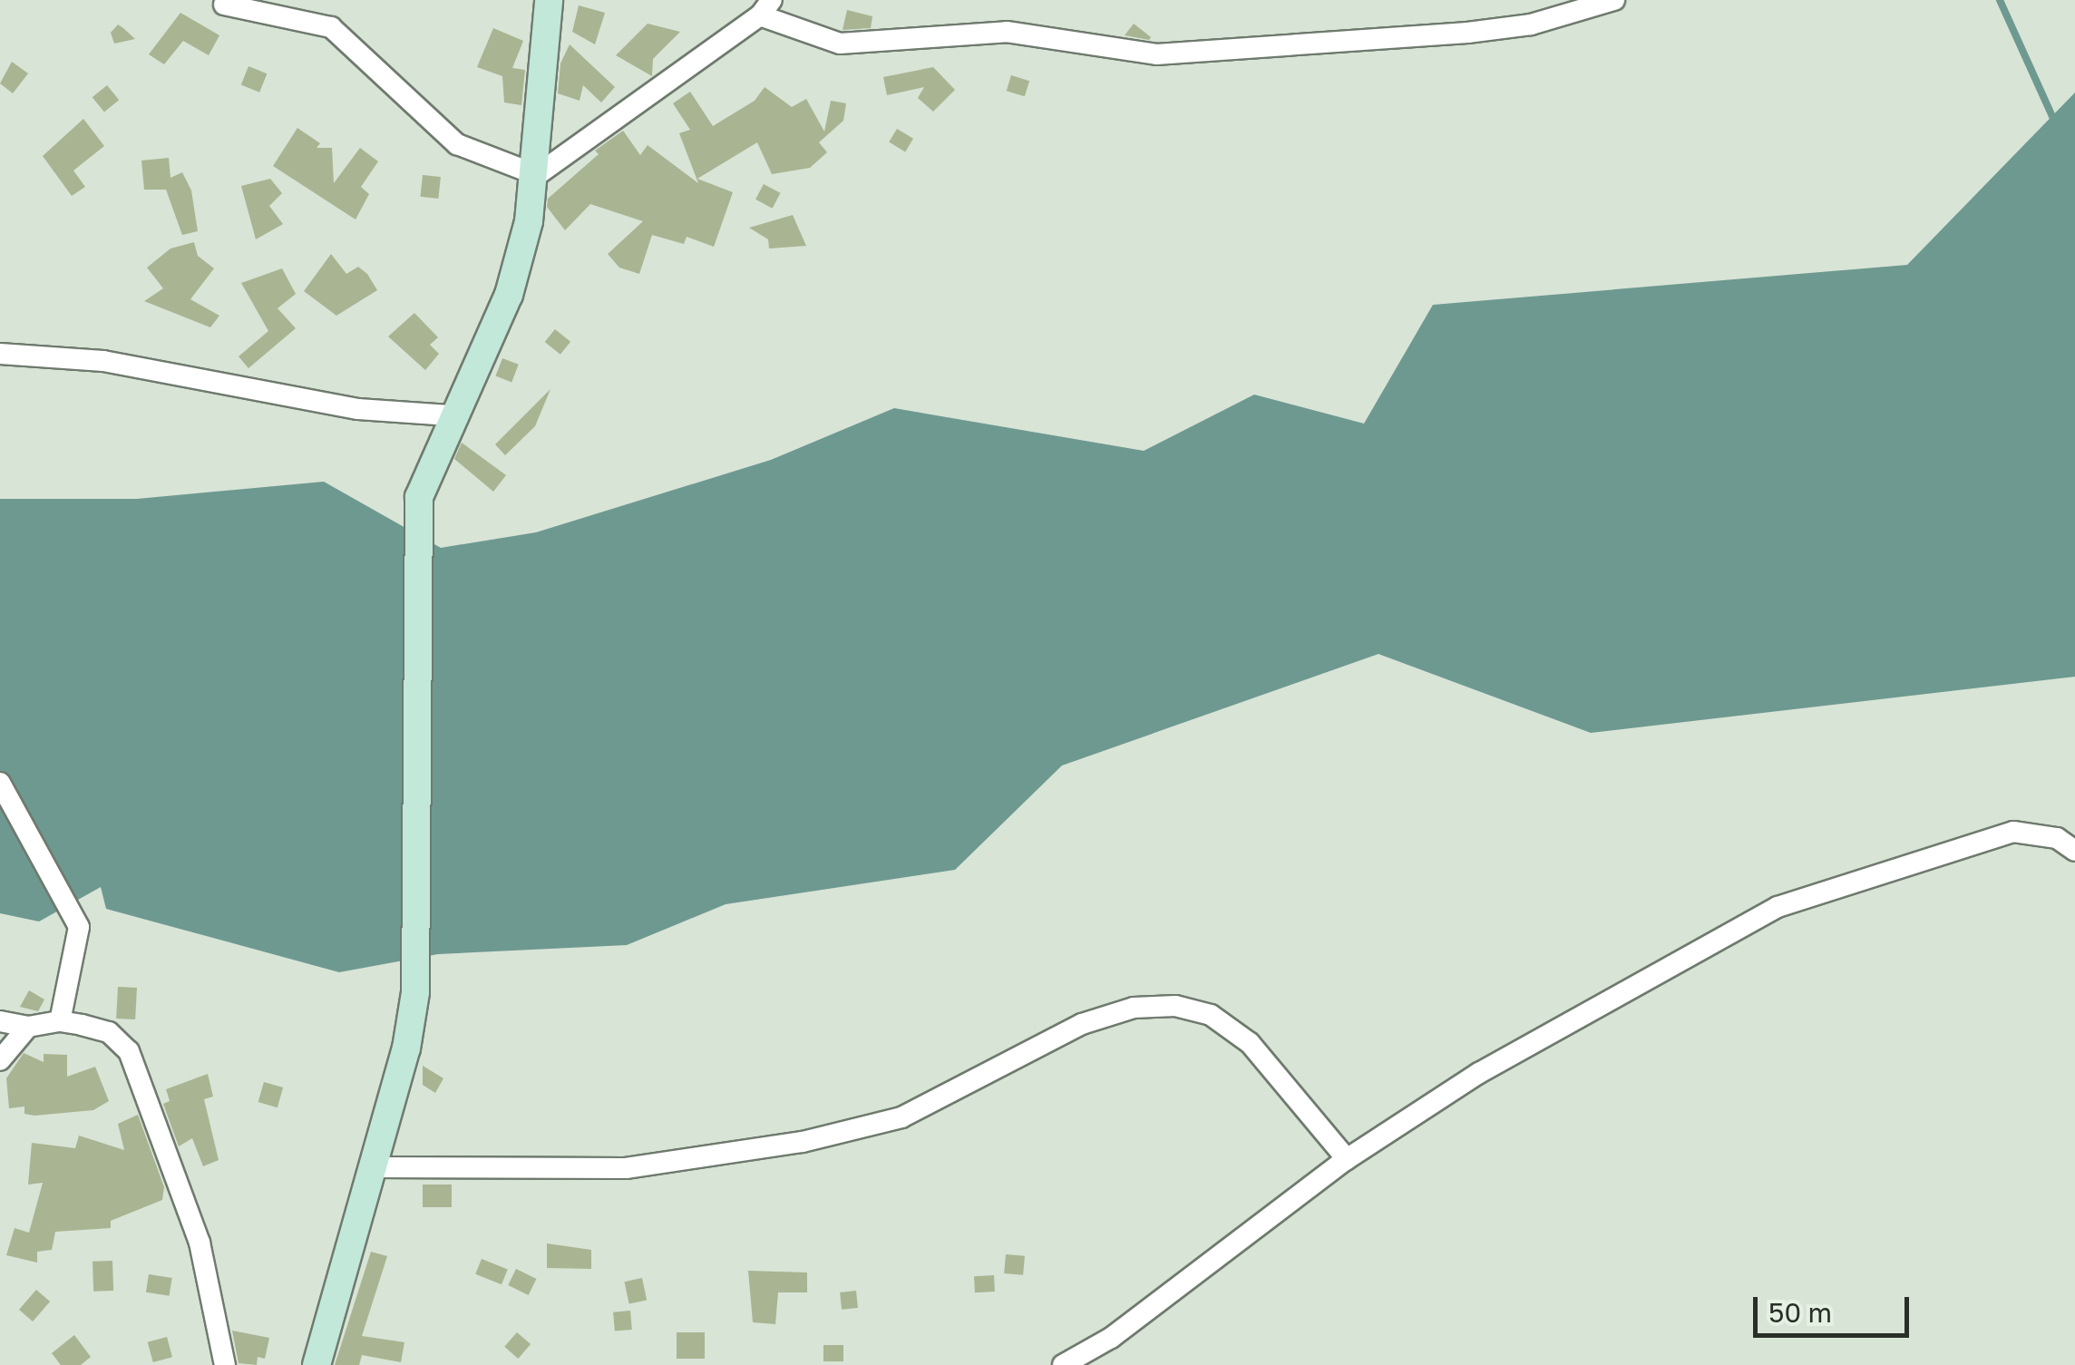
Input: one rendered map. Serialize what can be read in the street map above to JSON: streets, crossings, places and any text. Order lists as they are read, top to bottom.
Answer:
{
  "scale_bar": "50 m"
}
